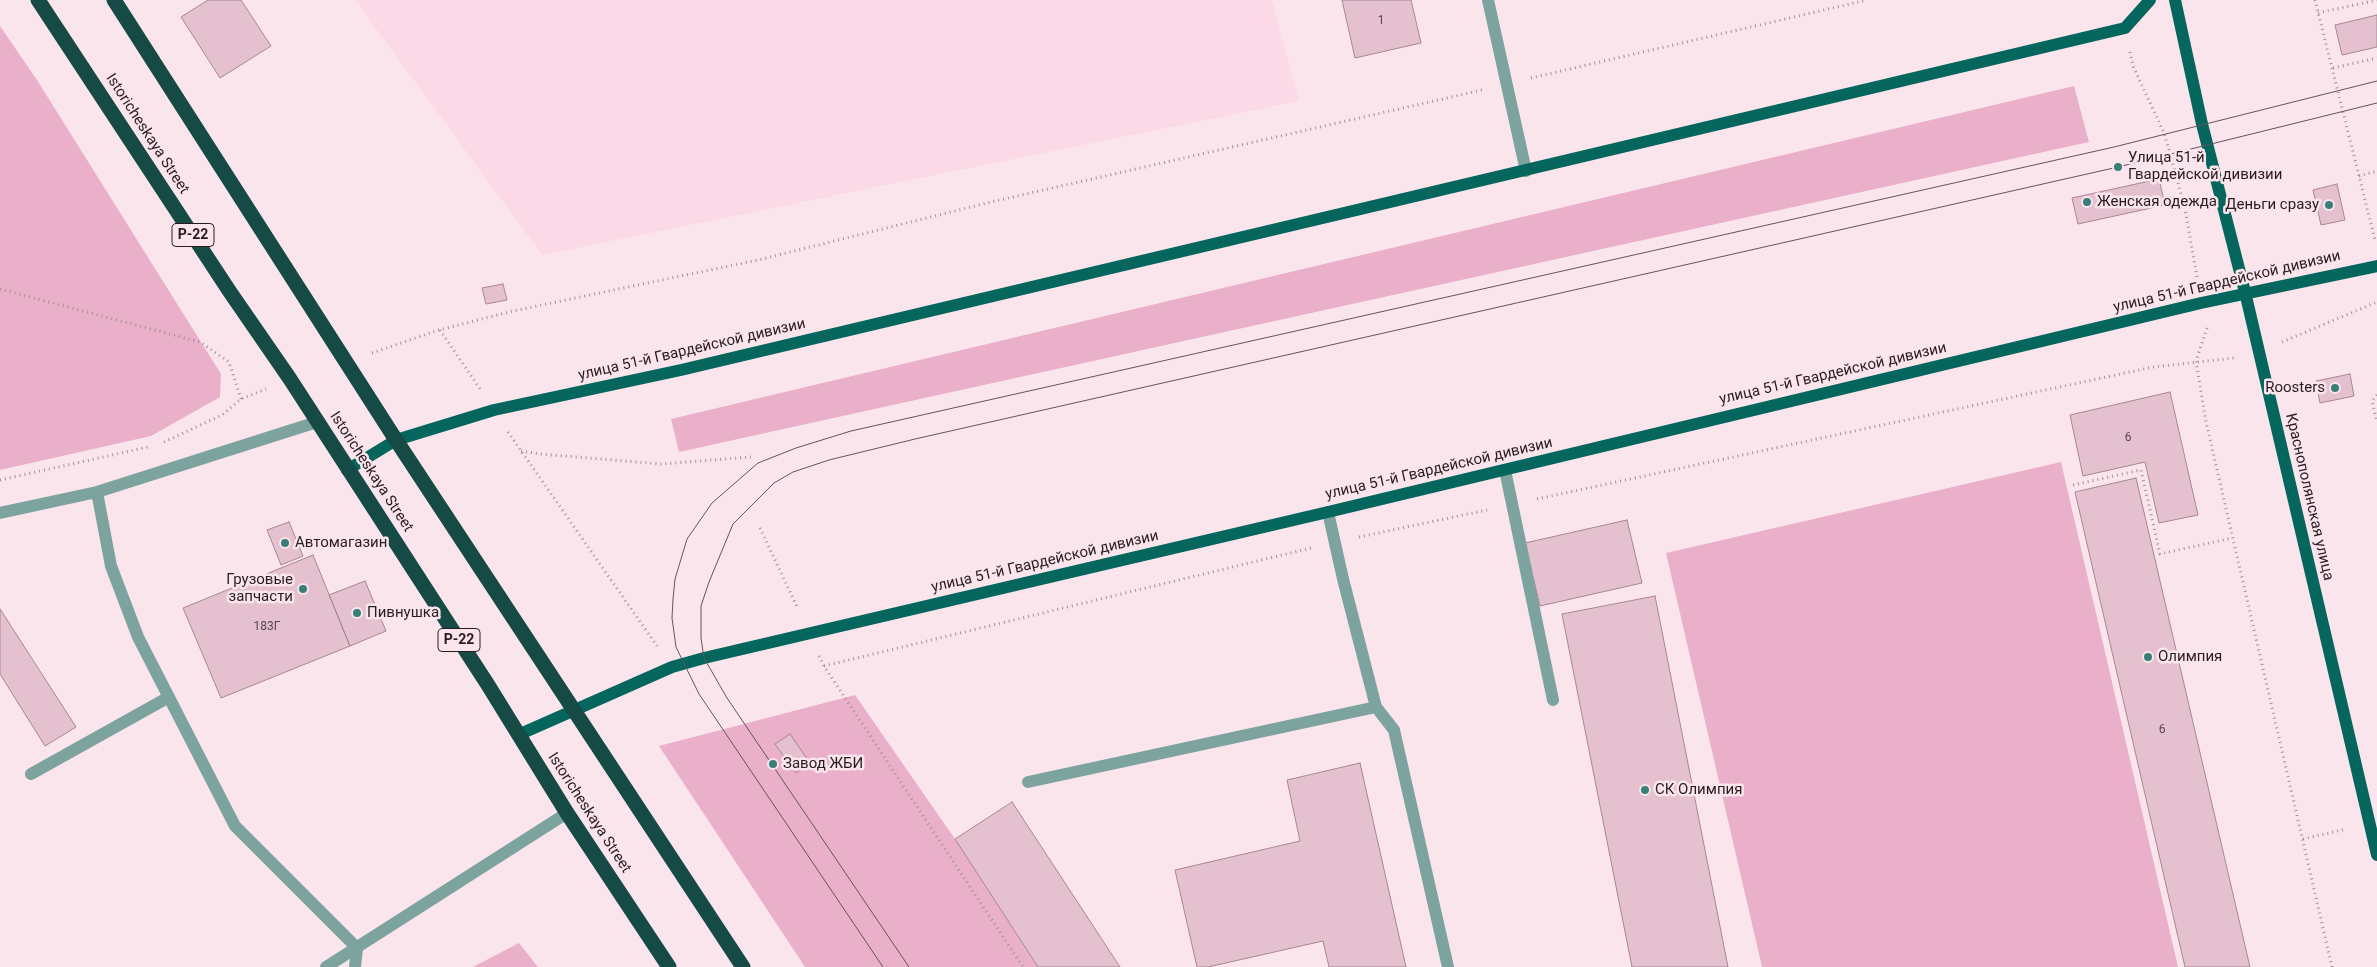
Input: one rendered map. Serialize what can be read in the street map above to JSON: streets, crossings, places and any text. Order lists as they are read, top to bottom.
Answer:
{
  "streets": {
    "highway": ["Istoricheskaya Street", "Р-22"],
    "main road": ["улица 51-й Гвардейской дивизии", "Краснополянская улица"]
  },
  "crossings": [
    ["Istoricheskaya Street", "улица 51-й Гвардейской дивизии"],
    ["улица 51-й Гвардейской дивизии", "Краснополянская улица"]
  ],
  "places": [
    "Улица 51-й Гвардейской дивизии",
    "Женская одежда",
    "Деньги сразу",
    "Roosters",
    "Автомагазин",
    "Грузовые запчасти",
    "Пивнушка",
    "Олимпия",
    "Завод ЖБИ",
    "СК Олимпия"
  ],
  "house_numbers": [
    "1",
    "6",
    "183Г",
    "6"
  ]
}
